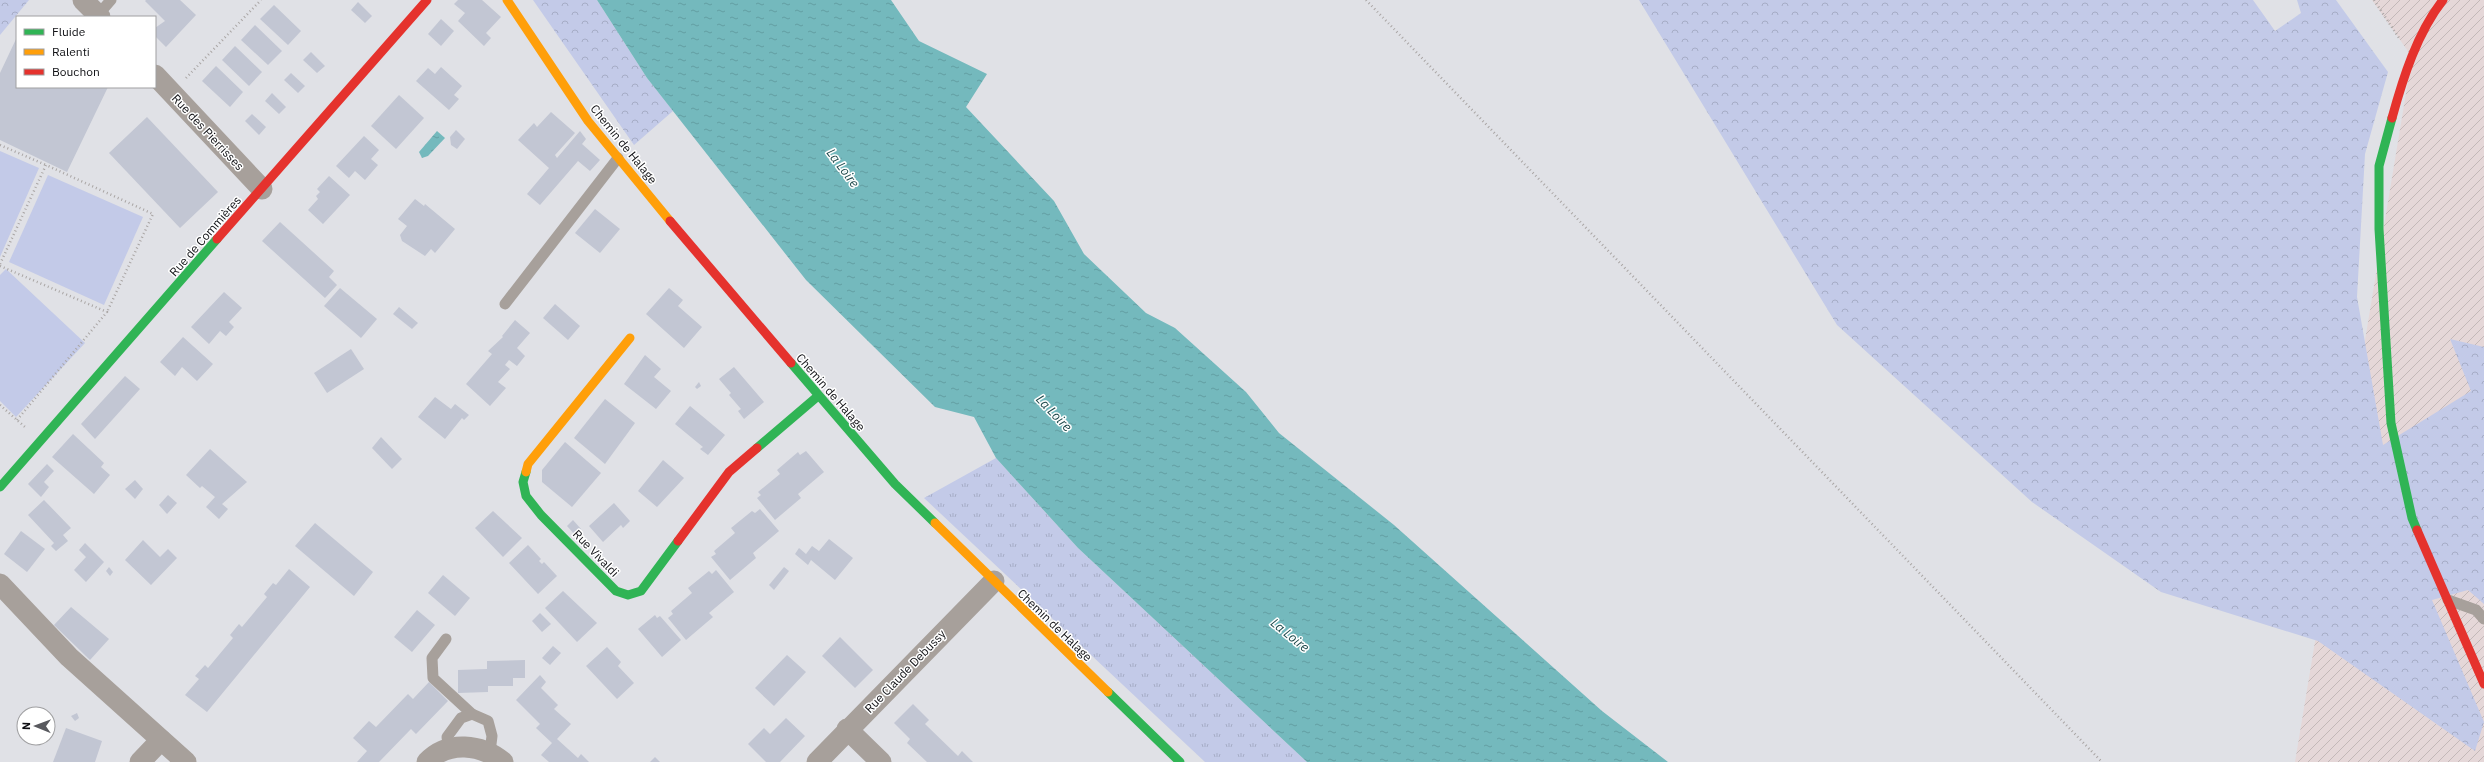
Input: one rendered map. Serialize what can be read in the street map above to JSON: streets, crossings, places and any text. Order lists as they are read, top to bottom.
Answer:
{
  "streets": {
    "street": [
      "Rue des Pierrisses",
      "Chemin de Halage",
      "Rue de Commières",
      "Rue Vivaldi",
      "Rue Claude Debussy"
    ]
  },
  "crossings": [
    ["Rue des Pierrisses", "Rue de Commières"],
    ["Chemin de Halage", "Rue Vivaldi"],
    ["Chemin de Halage", "Rue Claude Debussy"]
  ],
  "water": ["La Loire"],
  "legend": ["Fluide", "Ralenti", "Bouchon"],
  "north": "left"
}
